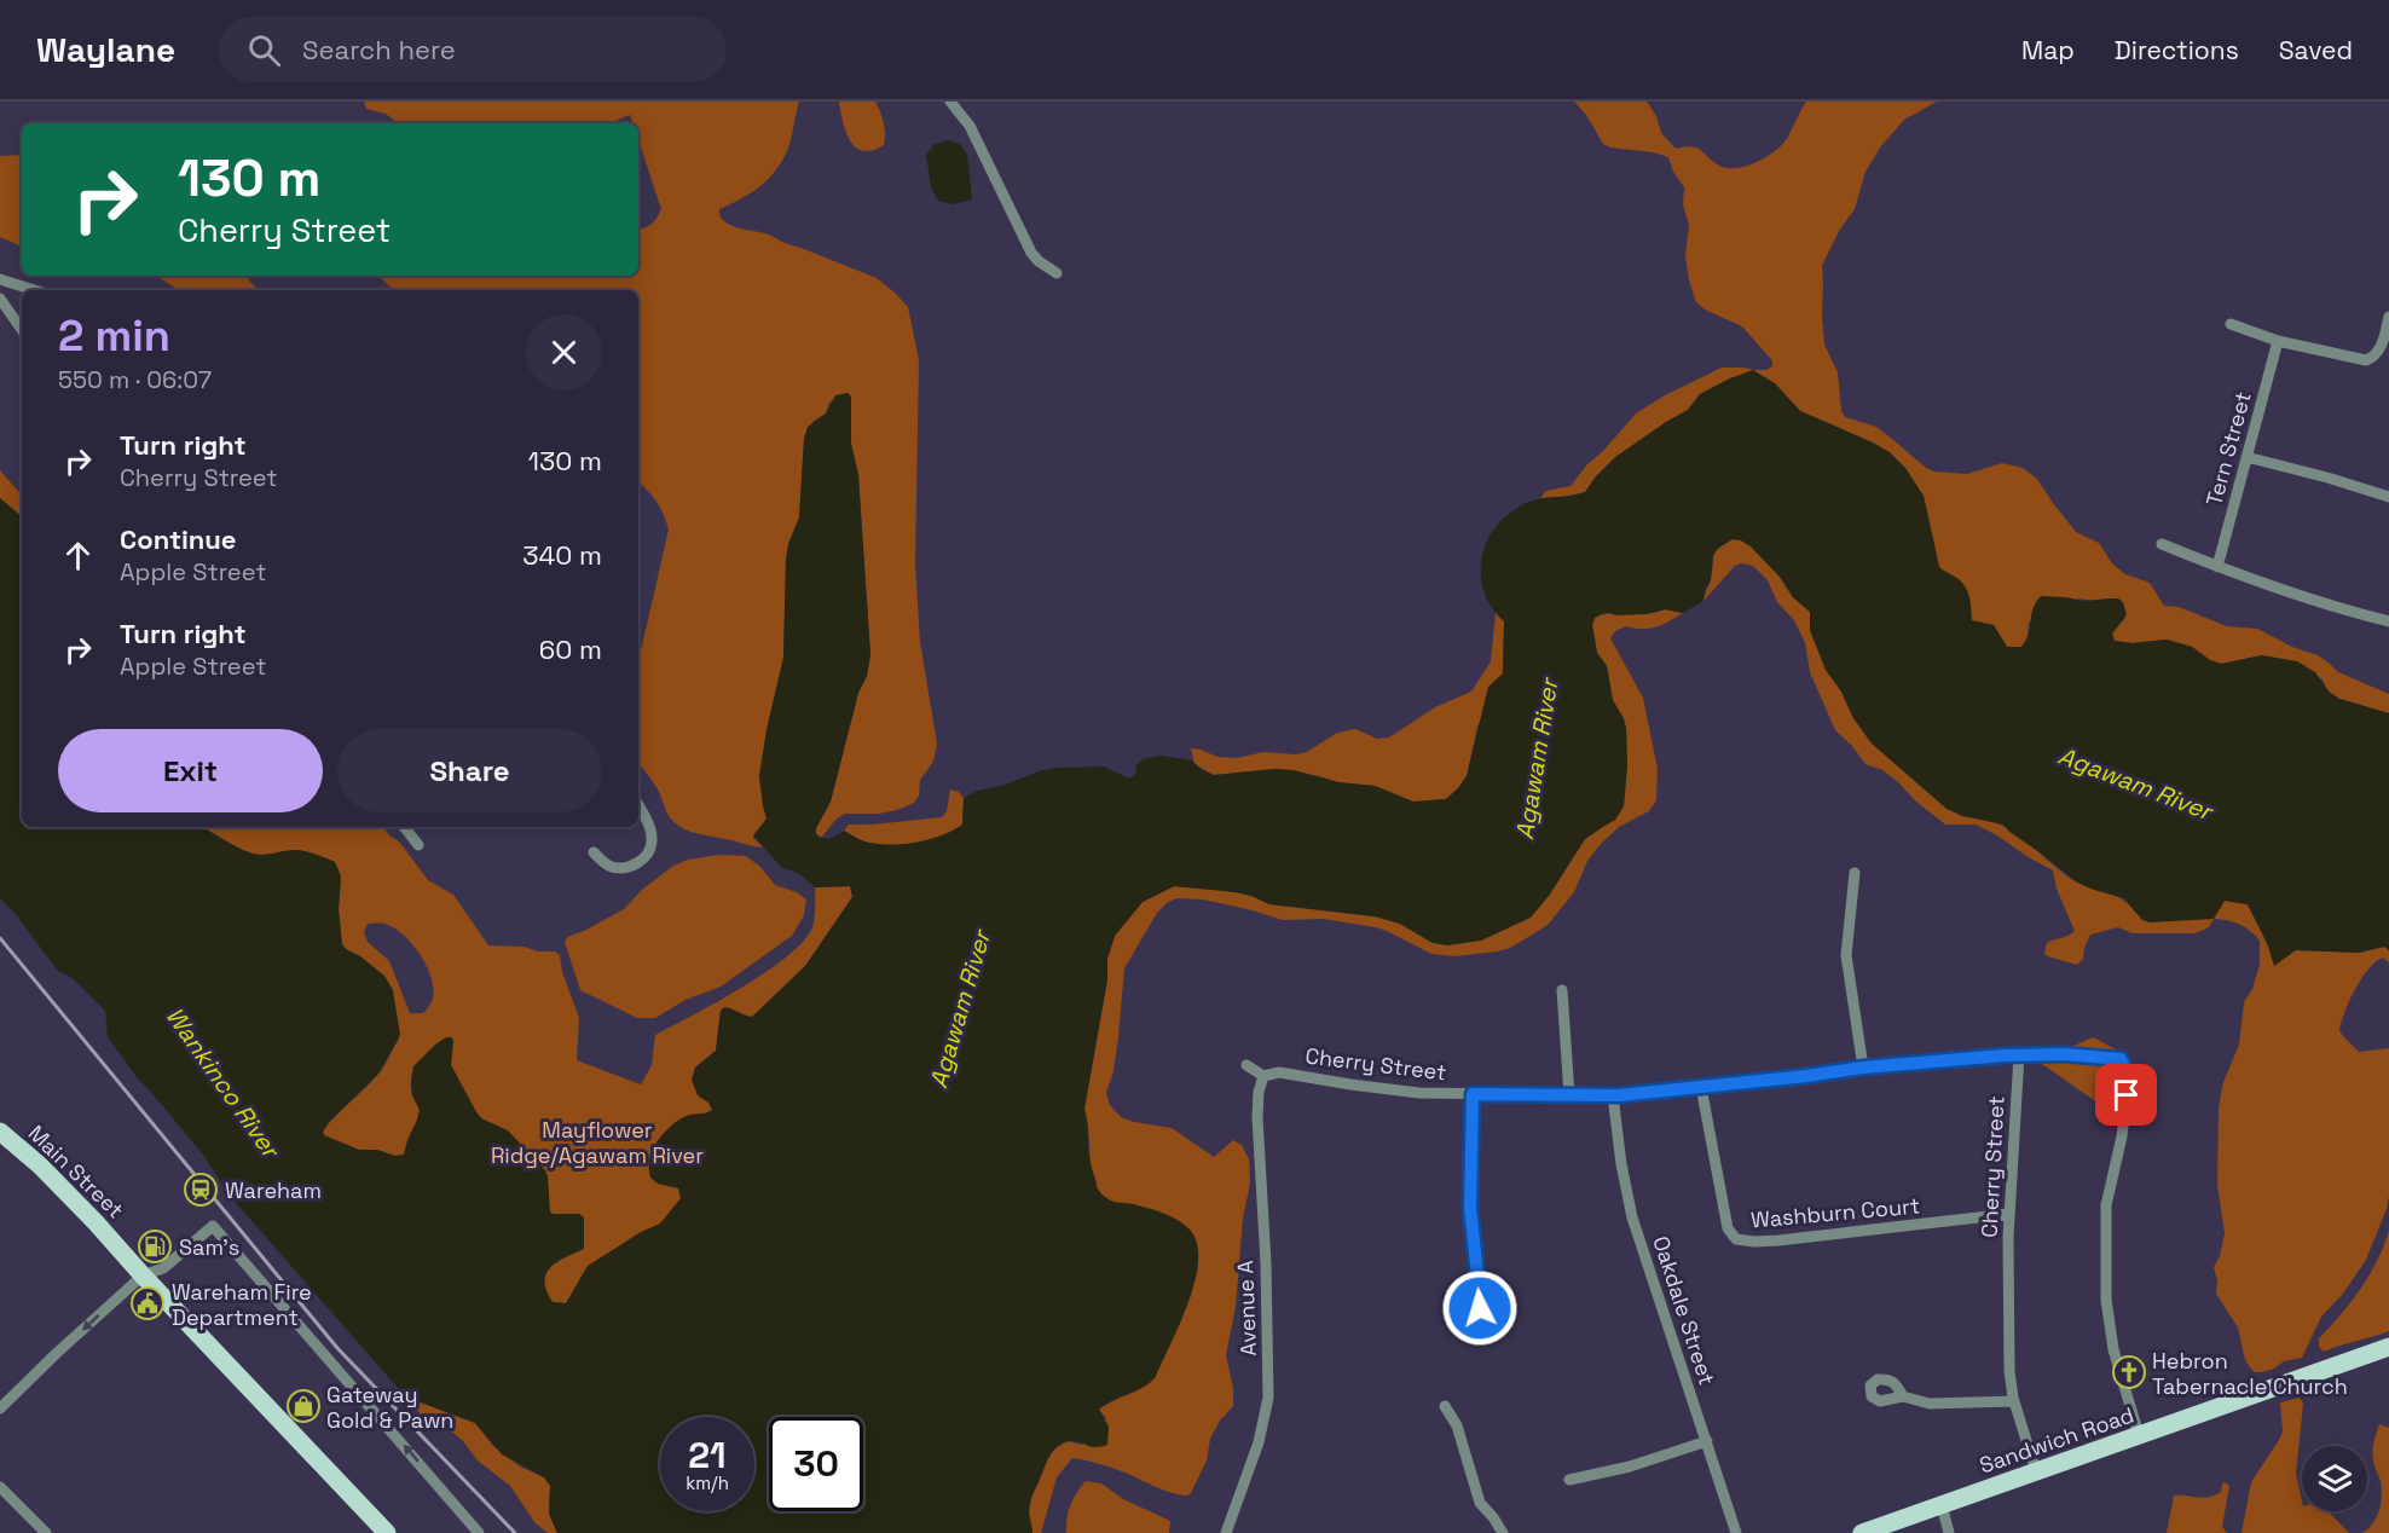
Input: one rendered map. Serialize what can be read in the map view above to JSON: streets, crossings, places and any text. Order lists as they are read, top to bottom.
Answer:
{
  "streets": {
    "main road": ["Main Street", "Sandwich Road"],
    "street": [
      "Tern Street",
      "Cherry Street",
      "Washburn Court",
      "Avenue A",
      "Oakdale Street"
    ]
  },
  "crossings": [
    ["Cherry Street", "Washburn Court"],
    ["Cherry Street", "Avenue A"],
    ["Cherry Street", "Oakdale Street"],
    ["Cherry Street", "Sandwich Road"]
  ],
  "water": ["Agawam River", "Wankinco River"],
  "parks": ["Mayflower Ridge/Agawam River"],
  "places": {
    "station": ["Wareham"],
    "fuel station": ["Sam's"],
    "public building": ["Wareham Fire Department"],
    "church": ["Hebron Tabernacle Church"],
    "shop": ["Gateway Gold & Pawn"]
  },
  "page": {
    "header": "Waylane",
    "search": "Search here",
    "nav": ["Map", "Directions", "Saved"],
    "turn": ["130 m", "Cherry Street"],
    "heading": ["2 min", "550 m · 06:07"],
    "list": [
      {
        "name": "Turn right",
        "note": "Cherry Street",
        "value": "130 m"
      },
      {
        "name": "Continue",
        "note": "Apple Street",
        "value": "340 m"
      },
      {
        "name": "Turn right",
        "note": "Apple Street",
        "value": "60 m"
      }
    ],
    "buttons": ["Exit", "Share"],
    "speed": "21 km/h",
    "limit": "30"
  }
}
